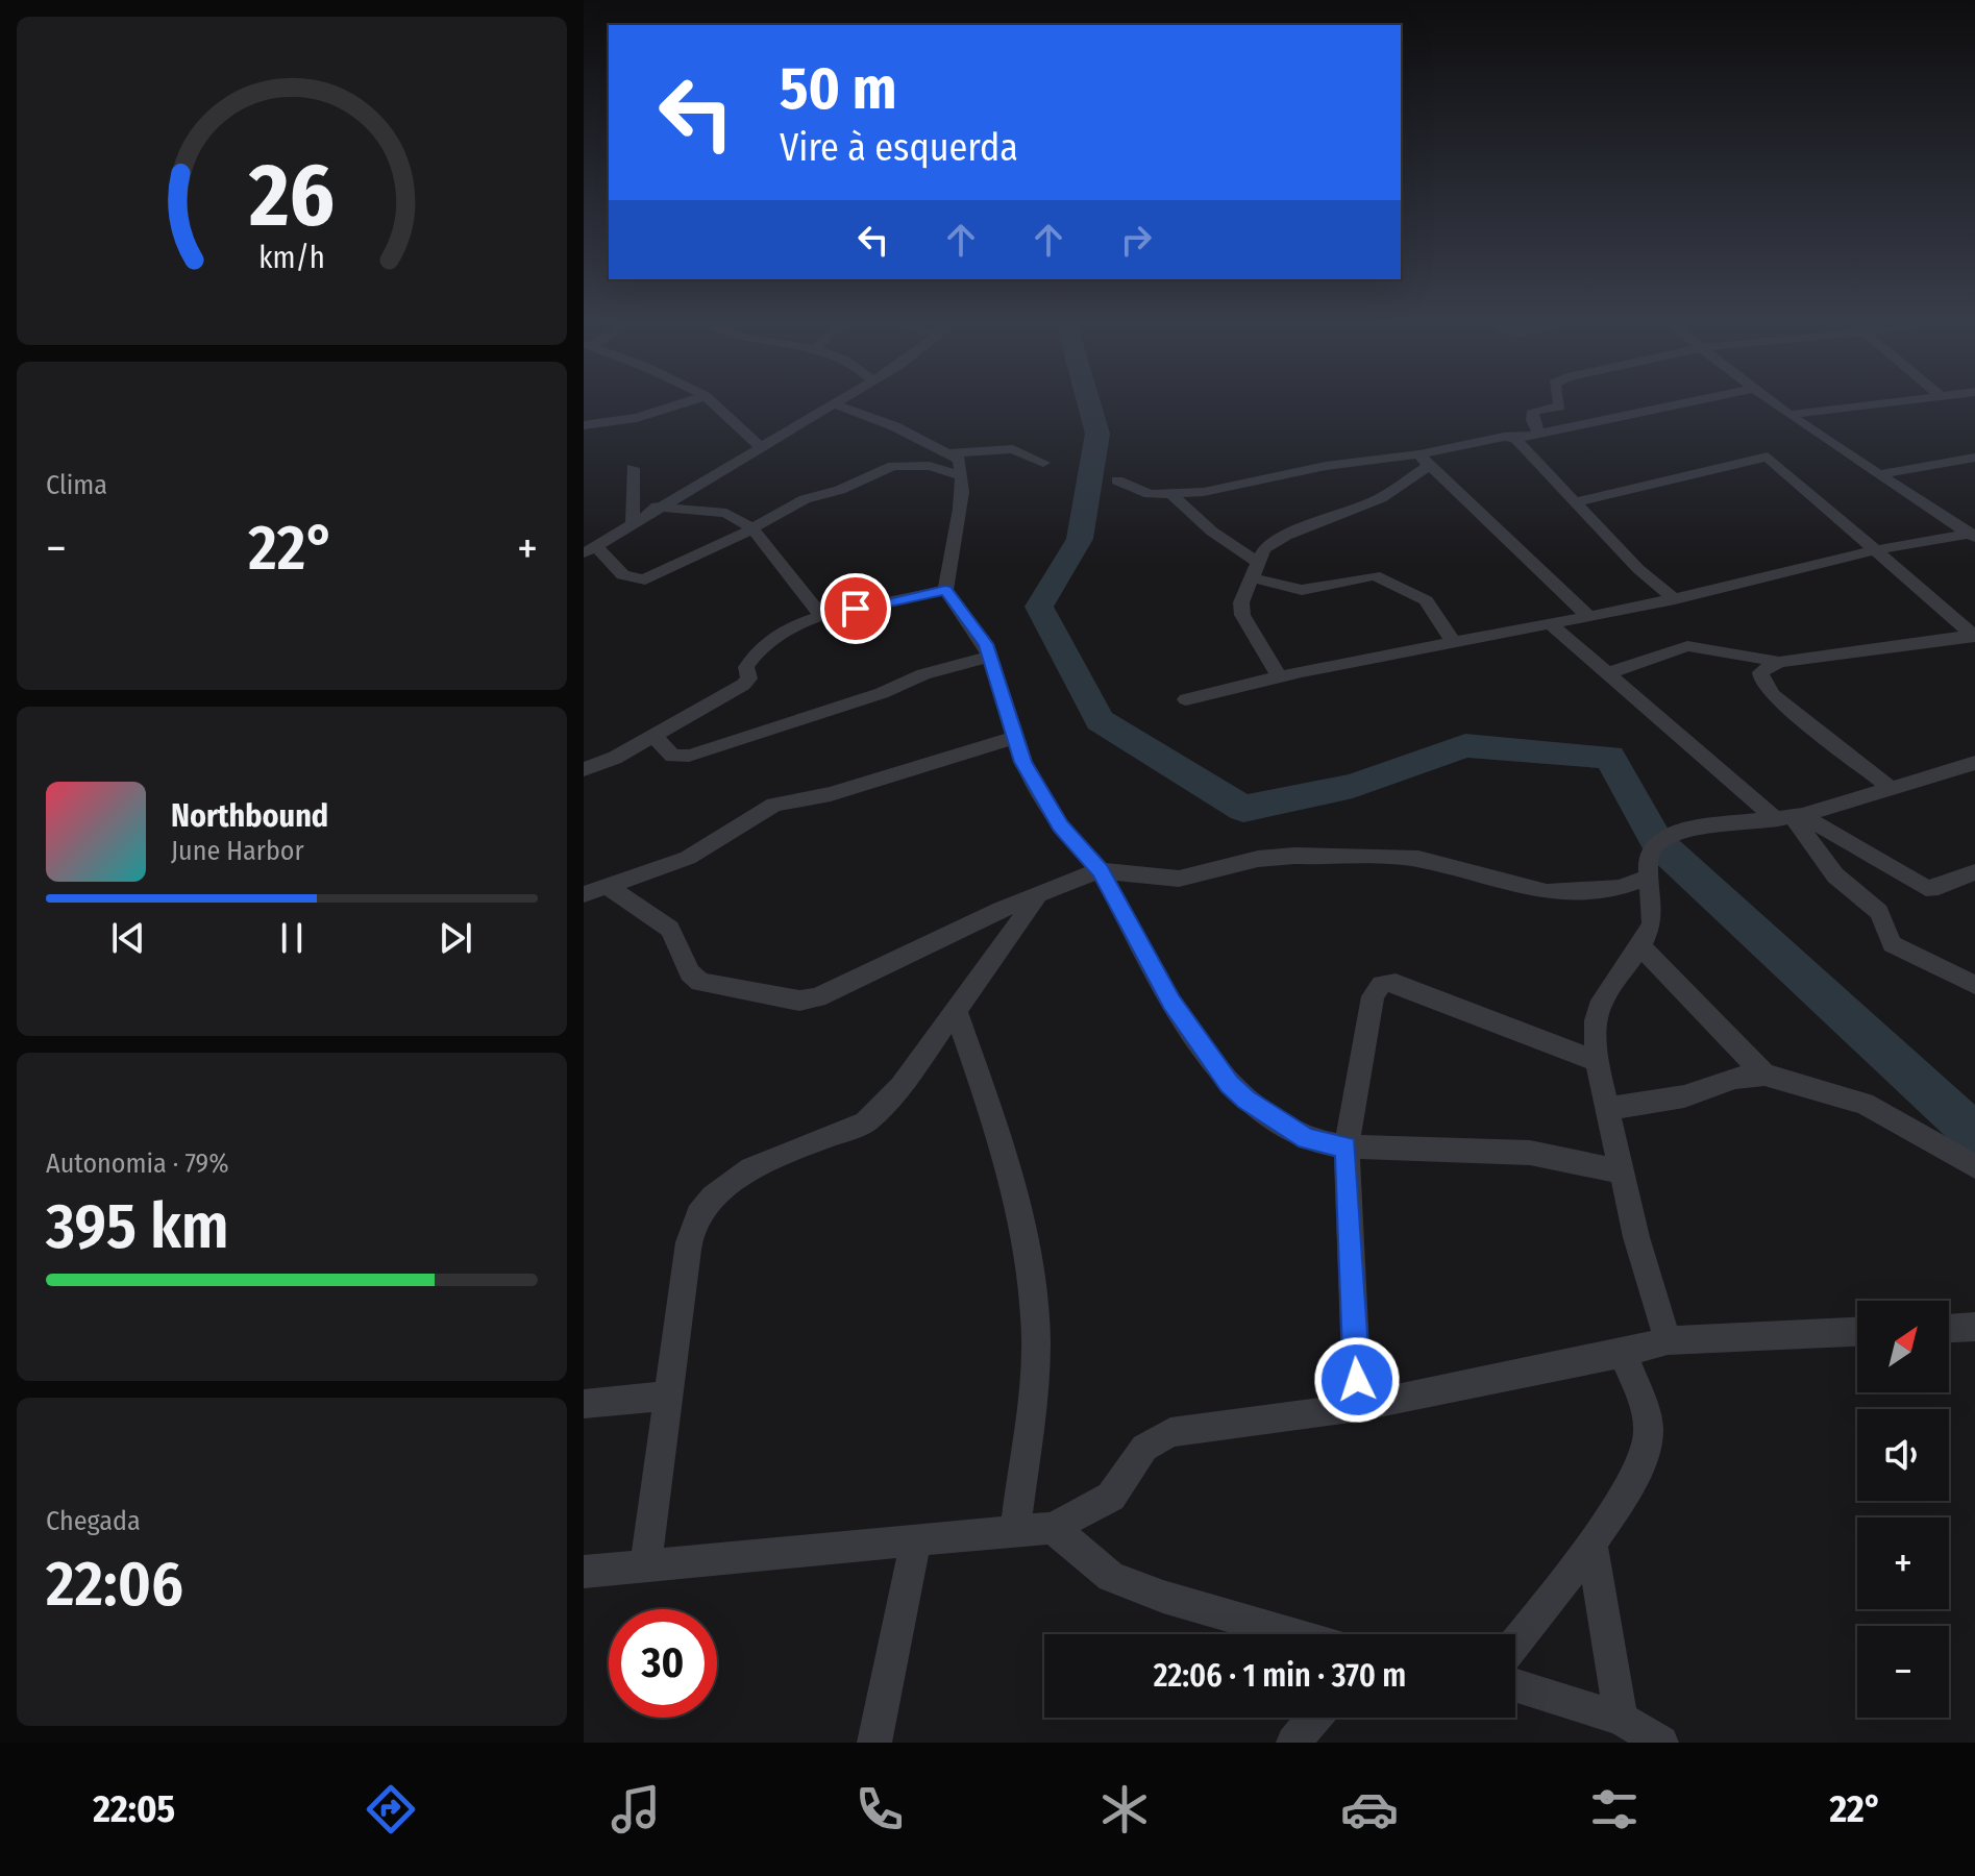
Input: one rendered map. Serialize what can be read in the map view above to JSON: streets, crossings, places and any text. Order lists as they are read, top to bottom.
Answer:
{
  "north": "top right",
  "page": {
    "turn": ["50 m", "Vire à esquerda"],
    "tile": [
      "Clima",
      ["Autonomia · 79%", "395 km"],
      ["Chegada", "22:06"]
    ],
    "heat": ["−", "22°", "+"],
    "song": ["Northbound", "June Harbor"],
    "map_buttons": ["+", "−"],
    "limit": "30",
    "trip": "22:06 · 1 min · 370 m",
    "tabs": ["22:05", "22°"],
    "gauge": ["26", "km/h"]
  }
}
